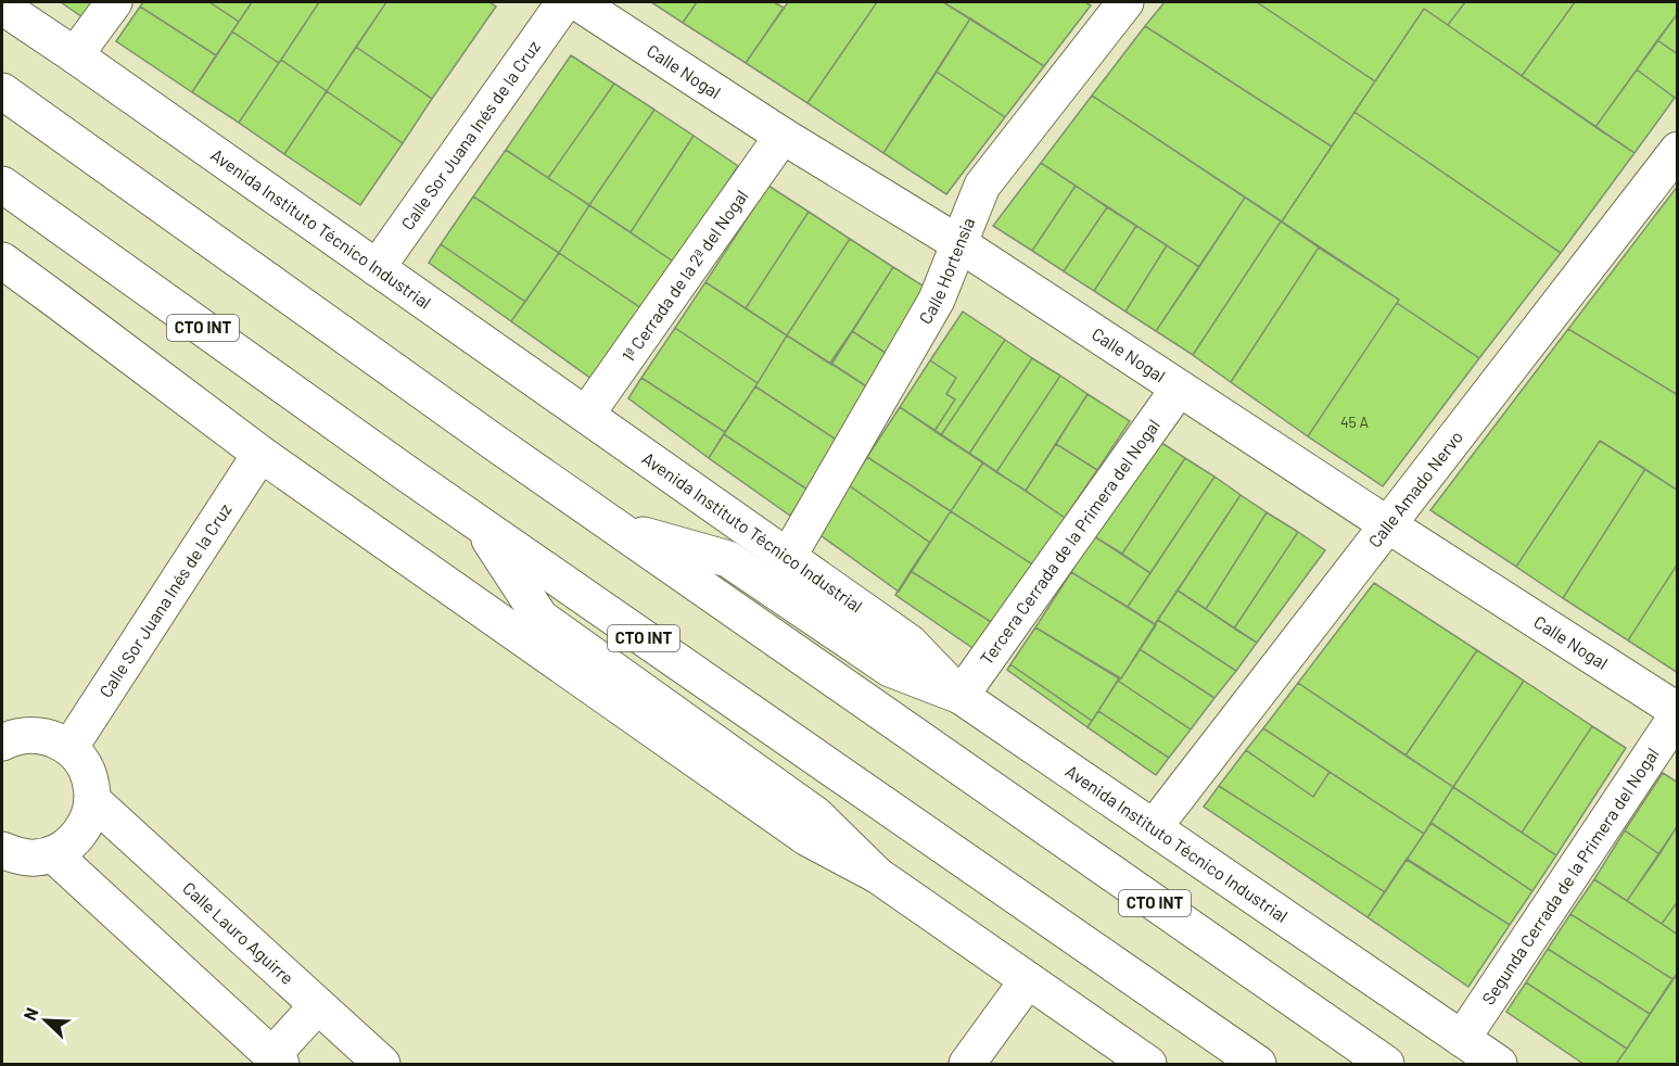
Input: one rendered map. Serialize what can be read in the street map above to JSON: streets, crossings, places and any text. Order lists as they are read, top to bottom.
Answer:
{
  "streets": {
    "main road": [
      "Calle Nogal",
      "Calle Sor Juana Inés de la Cruz",
      "Avenida Instituto Técnico Industrial",
      "Calle Hortensia",
      "1ª Cerrada de la 2ª del Nogal",
      "CTO INT",
      "Calle Amado Nervo",
      "Tercera Cerrada de la Primera del Nogal",
      "Segunda Cerrada de la Primera del Nogal",
      "Calle Lauro Aguirre"
    ]
  },
  "crossings": [
    ["Calle Nogal", "Calle Hortensia"],
    ["Calle Nogal", "1ª Cerrada de la 2ª del Nogal"],
    ["Calle Nogal", "Calle Amado Nervo"],
    ["Calle Nogal", "Tercera Cerrada de la Primera del Nogal"],
    ["Calle Nogal", "Segunda Cerrada de la Primera del Nogal"],
    ["Calle Sor Juana Inés de la Cruz", "Avenida Instituto Técnico Industrial"],
    ["Avenida Instituto Técnico Industrial", "Calle Hortensia"],
    ["Avenida Instituto Técnico Industrial", "1ª Cerrada de la 2ª del Nogal"],
    ["Avenida Instituto Técnico Industrial", "Calle Amado Nervo"],
    ["Avenida Instituto Técnico Industrial", "Tercera Cerrada de la Primera del Nogal"],
    ["Avenida Instituto Técnico Industrial", "Segunda Cerrada de la Primera del Nogal"]
  ],
  "house_numbers": ["45 A"],
  "north": "top left"
}
